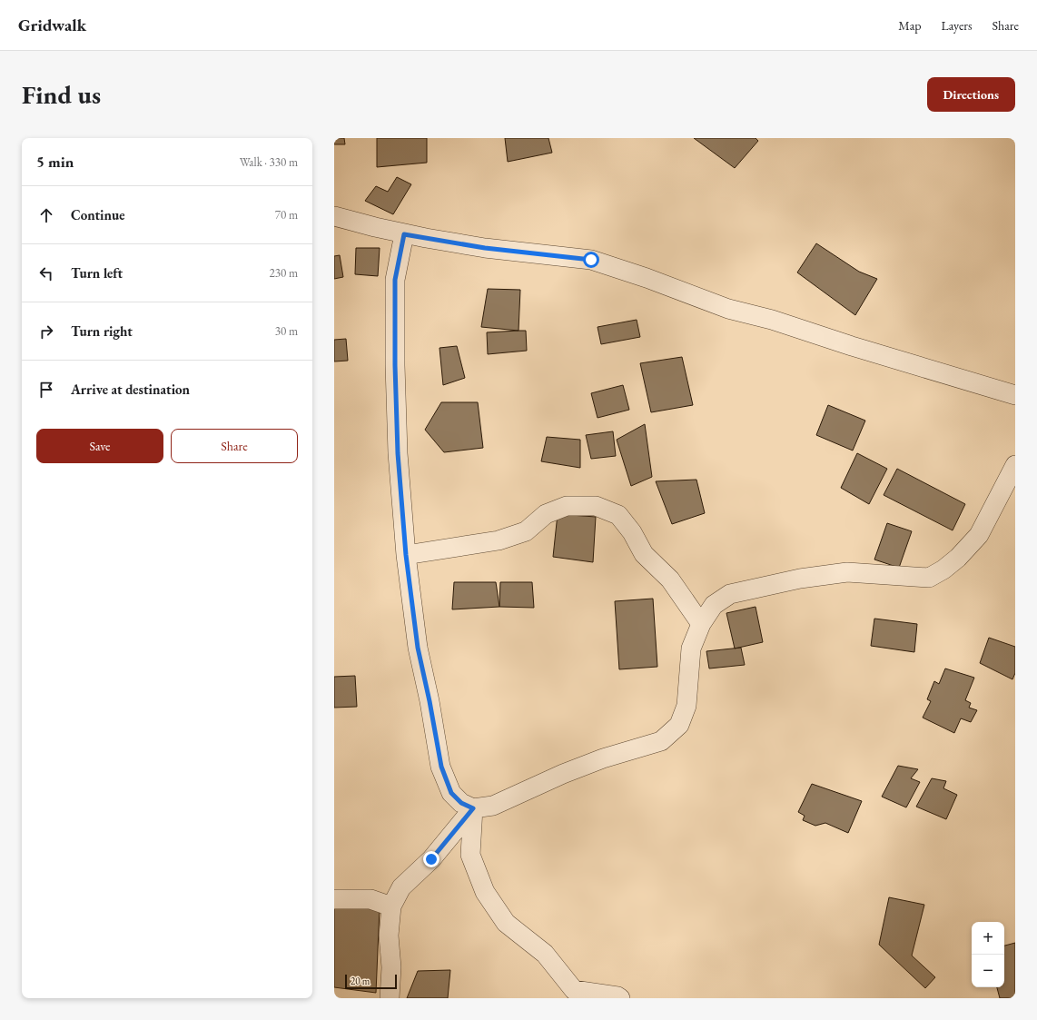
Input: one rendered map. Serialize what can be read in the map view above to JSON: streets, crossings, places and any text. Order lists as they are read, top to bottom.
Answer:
{
  "scale_bar": "20 m",
  "page": {
    "header": "Gridwalk",
    "nav": ["Map", "Layers", "Share"],
    "buttons": [
      "Directions",
      ["Save", "Share"]
    ],
    "title": "Find us",
    "heading": ["5 min", "Walk · 330 m"],
    "list": [
      ["Continue", "70 m"],
      ["Turn left", "230 m"],
      ["Turn right", "30 m"],
      "Arrive at destination"
    ],
    "map_buttons": ["+", "−"],
    "scale": "20 m"
  }
}
